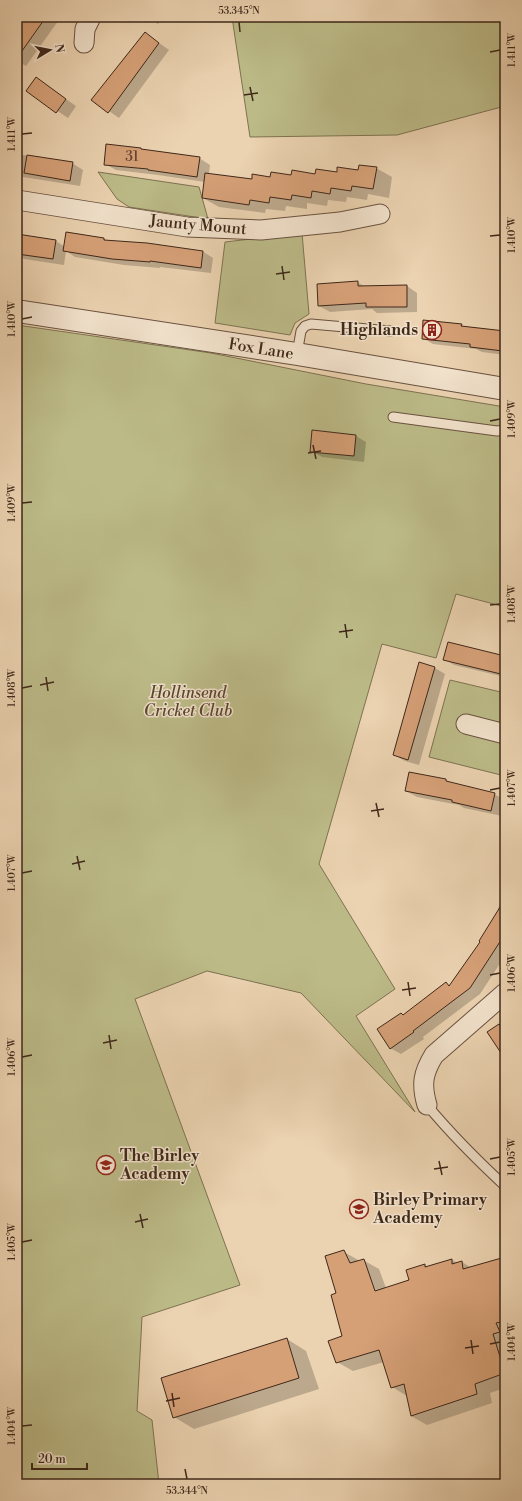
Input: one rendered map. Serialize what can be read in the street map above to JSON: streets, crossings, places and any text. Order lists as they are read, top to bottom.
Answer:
{
  "streets": {
    "street": ["Jaunty Mount", "Fox Lane"]
  },
  "parks": ["Hollinsend Cricket Club"],
  "places": {
    "building": ["Highlands"],
    "school or university": ["The Birley Academy", "Birley Primary Academy"]
  },
  "house_numbers": ["31"],
  "scale_bar": "20 m",
  "north": "right",
  "coordinates": [
    "53.345°N",
    "1.411°W",
    "1.410°W",
    "1.409°W",
    "1.408°W",
    "1.407°W",
    "1.406°W",
    "1.405°W",
    "1.404°W",
    "53.344°N"
  ]
}
